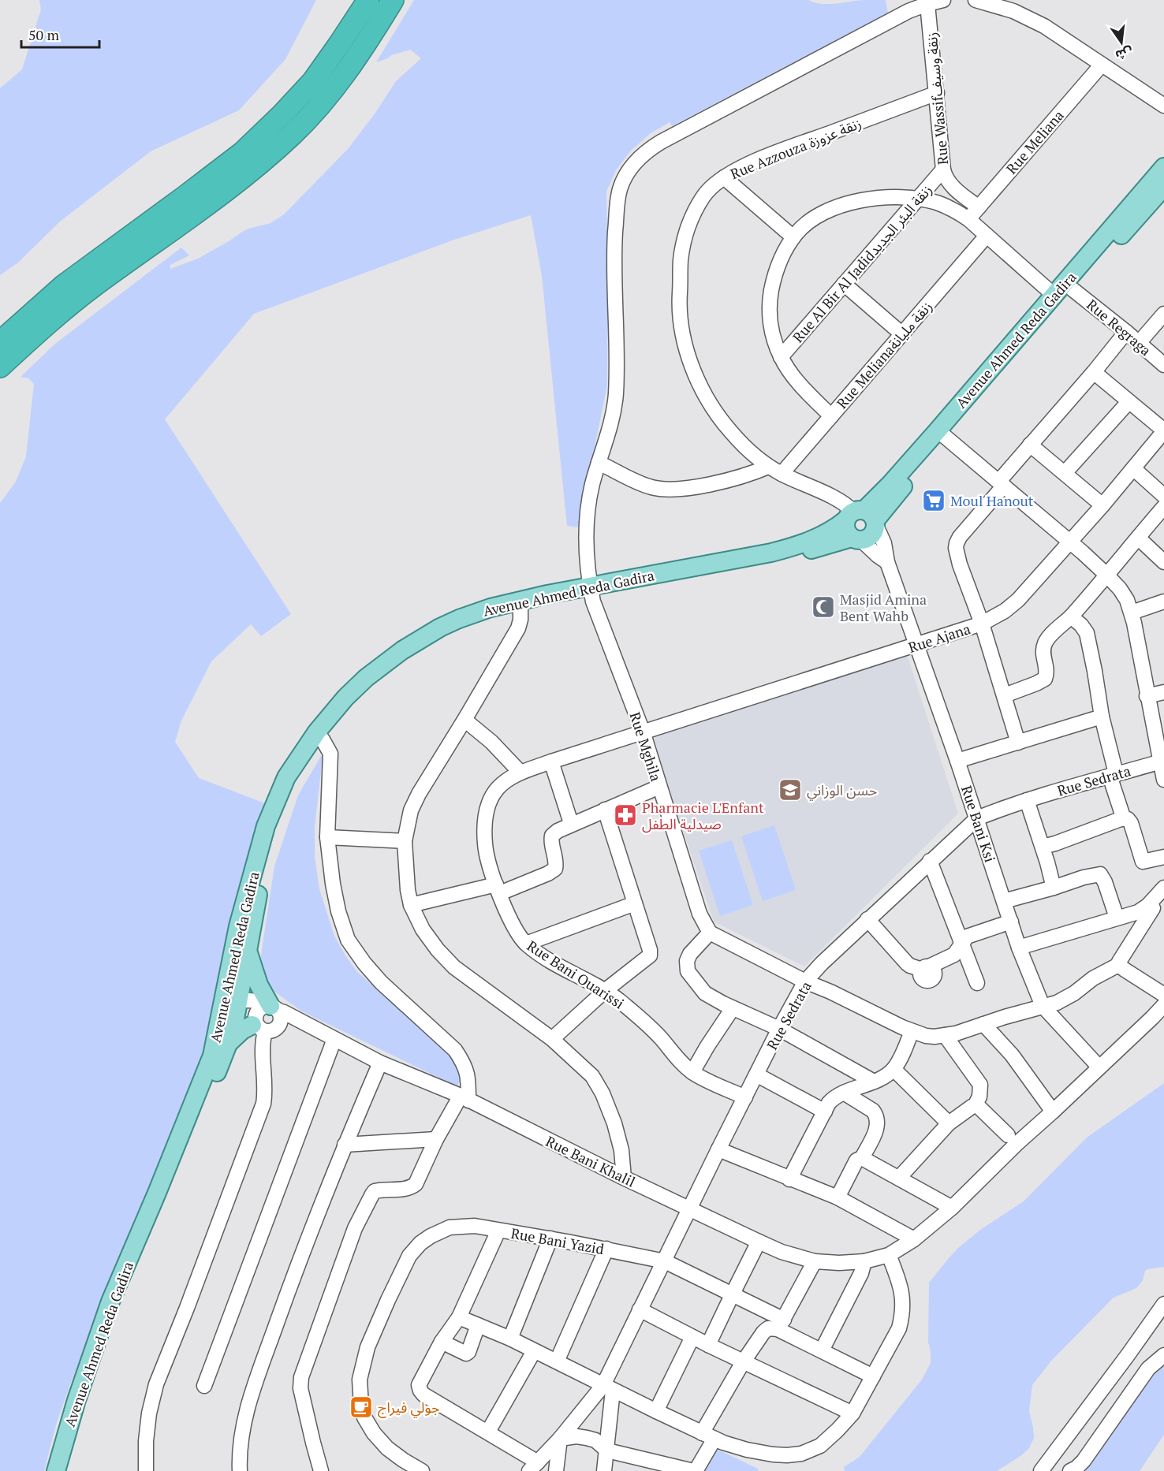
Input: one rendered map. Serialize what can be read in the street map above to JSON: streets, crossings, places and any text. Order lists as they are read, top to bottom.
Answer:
{
  "streets": {
    "main road": ["Avenue Ahmed Reda Gadira"],
    "street": [
      "Rue Wassifزنقة وسيف",
      "Rue Meliana",
      "Rue Azzouza زنقة عزوزة",
      "Rue Al Bir Al Jadidزنقة البئر الجديد",
      "Rue Regraga",
      "Rue Melianaزنقة مليانة",
      "Rue Ajana",
      "Rue Mghila",
      "Rue Sedrata",
      "Rue Bani Ksi",
      "Rue Bani Ouarissi",
      "Rue Bani Khalil",
      "Rue Bani Yazid"
    ]
  },
  "crossings": [
    ["Rue Wassifزنقة وسيف", "Rue Meliana"],
    ["Rue Wassifزنقة وسيف", "Rue Azzouza زنقة عزوزة"],
    ["Rue Wassifزنقة وسيف", "Rue Al Bir Al Jadidزنقة البئر الجديد"],
    ["Rue Wassifزنقة وسيف", "Rue Mghila"],
    ["Rue Azzouza زنقة عزوزة", "Avenue Ahmed Reda Gadira"],
    ["Rue Azzouza زنقة عزوزة", "Rue Melianaزنقة مليانة"],
    ["Rue Azzouza زنقة عزوزة", "Rue Bani Ksi"],
    ["Rue Regraga", "Avenue Ahmed Reda Gadira"],
    ["Avenue Ahmed Reda Gadira", "Rue Mghila"],
    ["Avenue Ahmed Reda Gadira", "Rue Bani Ksi"],
    ["Avenue Ahmed Reda Gadira", "Rue Bani Khalil"],
    ["Rue Ajana", "Rue Mghila"],
    ["Rue Ajana", "Rue Bani Ksi"],
    ["Rue Ajana", "Rue Bani Ouarissi"],
    ["Rue Mghila", "Rue Bani Ouarissi"],
    ["Rue Sedrata", "Rue Bani Ksi"],
    ["Rue Sedrata", "Rue Bani Ouarissi"],
    ["Rue Sedrata", "Rue Bani Khalil"],
    ["Rue Sedrata", "Rue Bani Yazid"],
    ["Rue Bani Ksi", "Rue Bani Khalil"]
  ],
  "places": {
    "supermarket": ["Moul Hanout"],
    "mosque": ["Masjid Amina Bent Wahb"],
    "school or university": ["حسن الوزاني"],
    "pharmacy": ["Pharmacie L'Enfant صيدلية الطفل"],
    "cafe": ["جولي فيراج"]
  },
  "scale_bar": "50 m",
  "north": "bottom"
}
